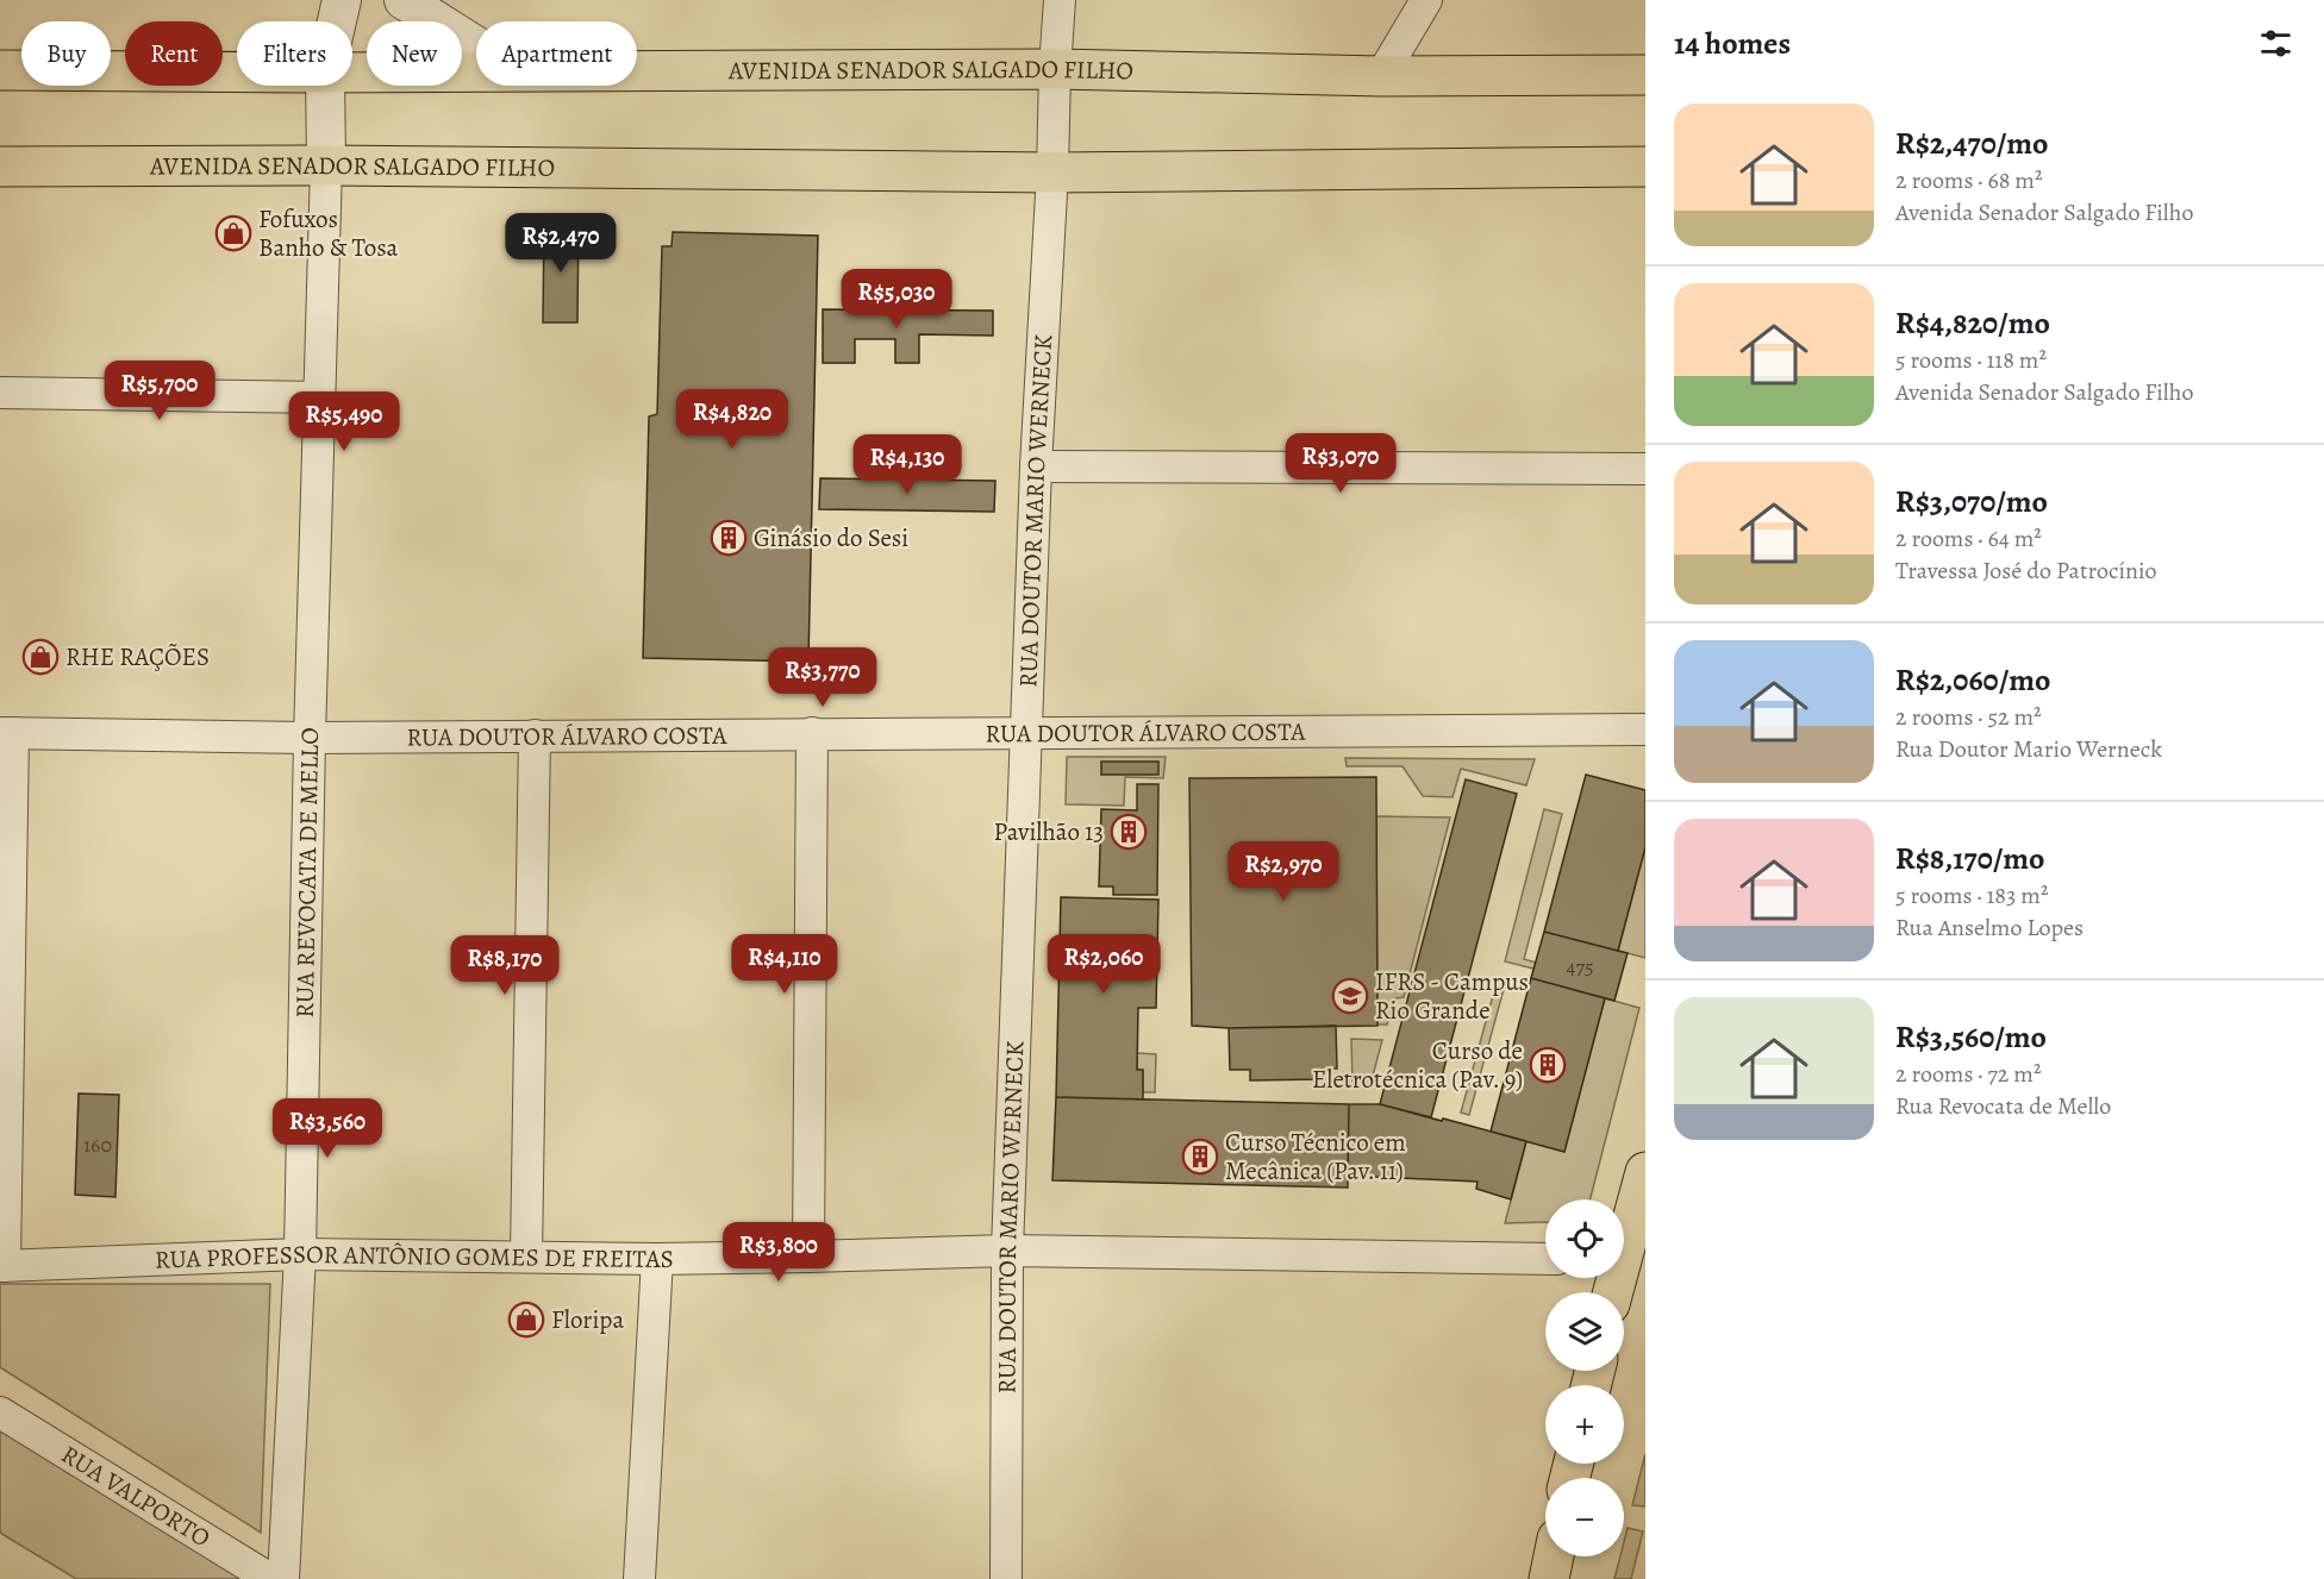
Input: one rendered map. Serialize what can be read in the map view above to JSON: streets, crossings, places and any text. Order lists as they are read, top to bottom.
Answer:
{
  "streets": {
    "main road": ["AVENIDA SENADOR SALGADO FILHO"],
    "street": [
      "RUA DOUTOR MARIO WERNECK",
      "RUA DOUTOR ÁLVARO COSTA",
      "RUA REVOCATA DE MELLO",
      "RUA PROFESSOR ANTÔNIO GOMES DE FREITAS",
      "RUA VALPORTO"
    ]
  },
  "crossings": [
    ["AVENIDA SENADOR SALGADO FILHO", "RUA DOUTOR MARIO WERNECK"],
    ["AVENIDA SENADOR SALGADO FILHO", "RUA REVOCATA DE MELLO"],
    ["RUA DOUTOR MARIO WERNECK", "RUA DOUTOR ÁLVARO COSTA"],
    ["RUA DOUTOR MARIO WERNECK", "RUA PROFESSOR ANTÔNIO GOMES DE FREITAS"],
    ["RUA DOUTOR ÁLVARO COSTA", "RUA REVOCATA DE MELLO"],
    ["RUA REVOCATA DE MELLO", "RUA PROFESSOR ANTÔNIO GOMES DE FREITAS"]
  ],
  "places": {
    "shop": ["Fofuxos Banho & Tosa", "RHE RAÇÕES", "Floripa"],
    "building": [
      "Ginásio do Sesi",
      "Pavilhão 13",
      "Curso de Eletrotécnica (Pav. 9)",
      "Curso Técnico em Mecânica (Pav. 11)"
    ],
    "school or university": ["IFRS - Campus Rio Grande"]
  },
  "house_numbers": ["475", "160"],
  "page": {
    "heading": "14 homes",
    "chip": [
      "Buy",
      "Rent",
      "Filters",
      "New",
      "Apartment"
    ],
    "list": [
      {
        "name": "R$2,470/mo",
        "note": "2 rooms · 68 m² · Avenida Senador Salgado Filho"
      },
      {
        "name": "R$4,820/mo",
        "note": "5 rooms · 118 m² · Avenida Senador Salgado Filho"
      },
      {
        "name": "R$3,070/mo",
        "note": "2 rooms · 64 m² · Travessa José do Patrocínio"
      },
      {
        "name": "R$2,060/mo",
        "note": "2 rooms · 52 m² · Rua Doutor Mario Werneck"
      },
      {
        "name": "R$8,170/mo",
        "note": "5 rooms · 183 m² · Rua Anselmo Lopes"
      },
      {
        "name": "R$3,560/mo",
        "note": "2 rooms · 72 m² · Rua Revocata de Mello"
      }
    ],
    "price": [
      "R$2,470",
      "R$5,030",
      "R$5,700",
      "R$4,820",
      "R$5,490",
      "R$3,070",
      "R$4,130",
      "R$3,770",
      "R$2,970",
      "R$4,110",
      "R$2,060",
      "R$8,170",
      "R$3,560",
      "R$3,800"
    ],
    "map_buttons": ["+", "−"]
  }
}
